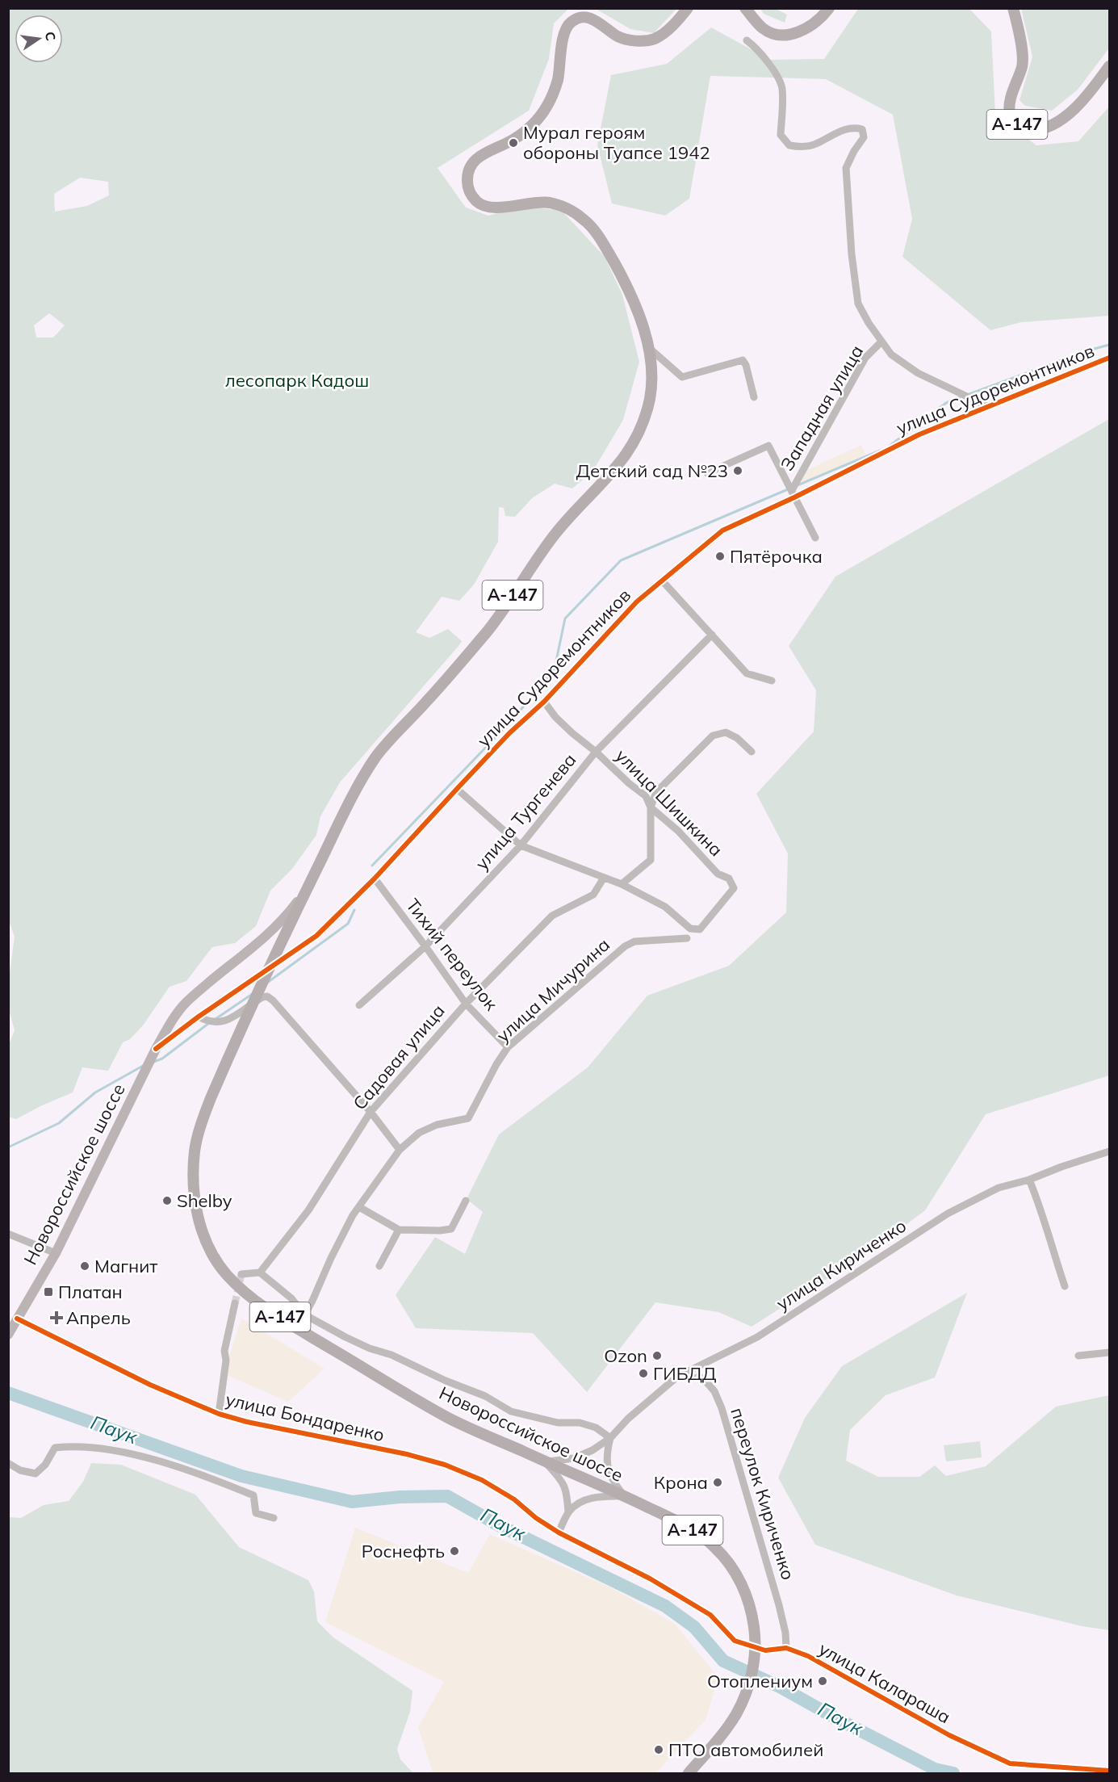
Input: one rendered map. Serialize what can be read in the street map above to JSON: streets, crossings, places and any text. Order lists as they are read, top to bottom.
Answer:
{
  "streets": {
    "highway": ["А-147", "Новороссийское шоссе"],
    "street": [
      "улица Судоремонтников",
      "Западная улица",
      "улица Шишкина",
      "улица Тургенева",
      "Тихий переулок",
      "улица Мичурина",
      "Садовая улица",
      "улица Кириченко",
      "улица Бондаренко",
      "переулок Кириченко",
      "улица Калараша"
    ]
  },
  "crossings": [
    ["улица Судоремонтников", "Западная улица"],
    ["улица Судоремонтников", "улица Шишкина"],
    ["улица Судоремонтников", "Тихий переулок"],
    ["улица Судоремонтников", "Новороссийское шоссе"],
    ["улица Шишкина", "улица Тургенева"],
    ["улица Тургенева", "Тихий переулок"],
    ["Тихий переулок", "улица Мичурина"],
    ["Тихий переулок", "Садовая улица"],
    ["улица Мичурина", "Новороссийское шоссе"],
    ["Новороссийское шоссе", "улица Кириченко"],
    ["Новороссийское шоссе", "улица Бондаренко"],
    ["улица Кириченко", "переулок Кириченко"],
    ["улица Бондаренко", "улица Калараша"],
    ["переулок Кириченко", "улица Калараша"]
  ],
  "water": ["Паук"],
  "parks": ["лесопарк Кадош"],
  "places": {
    "other": [
      "Мурал героям обороны Туапсе 1942",
      "Детский сад №23",
      "Пятёрочка",
      "Shelby",
      "Магнит",
      "Ozon",
      "ГИБДД",
      "Крона",
      "Роснефть",
      "Отоплениум",
      "ПТО автомобилей"
    ],
    "transit": ["Платан"],
    "health": ["Апрель"]
  },
  "north": "right"
}
